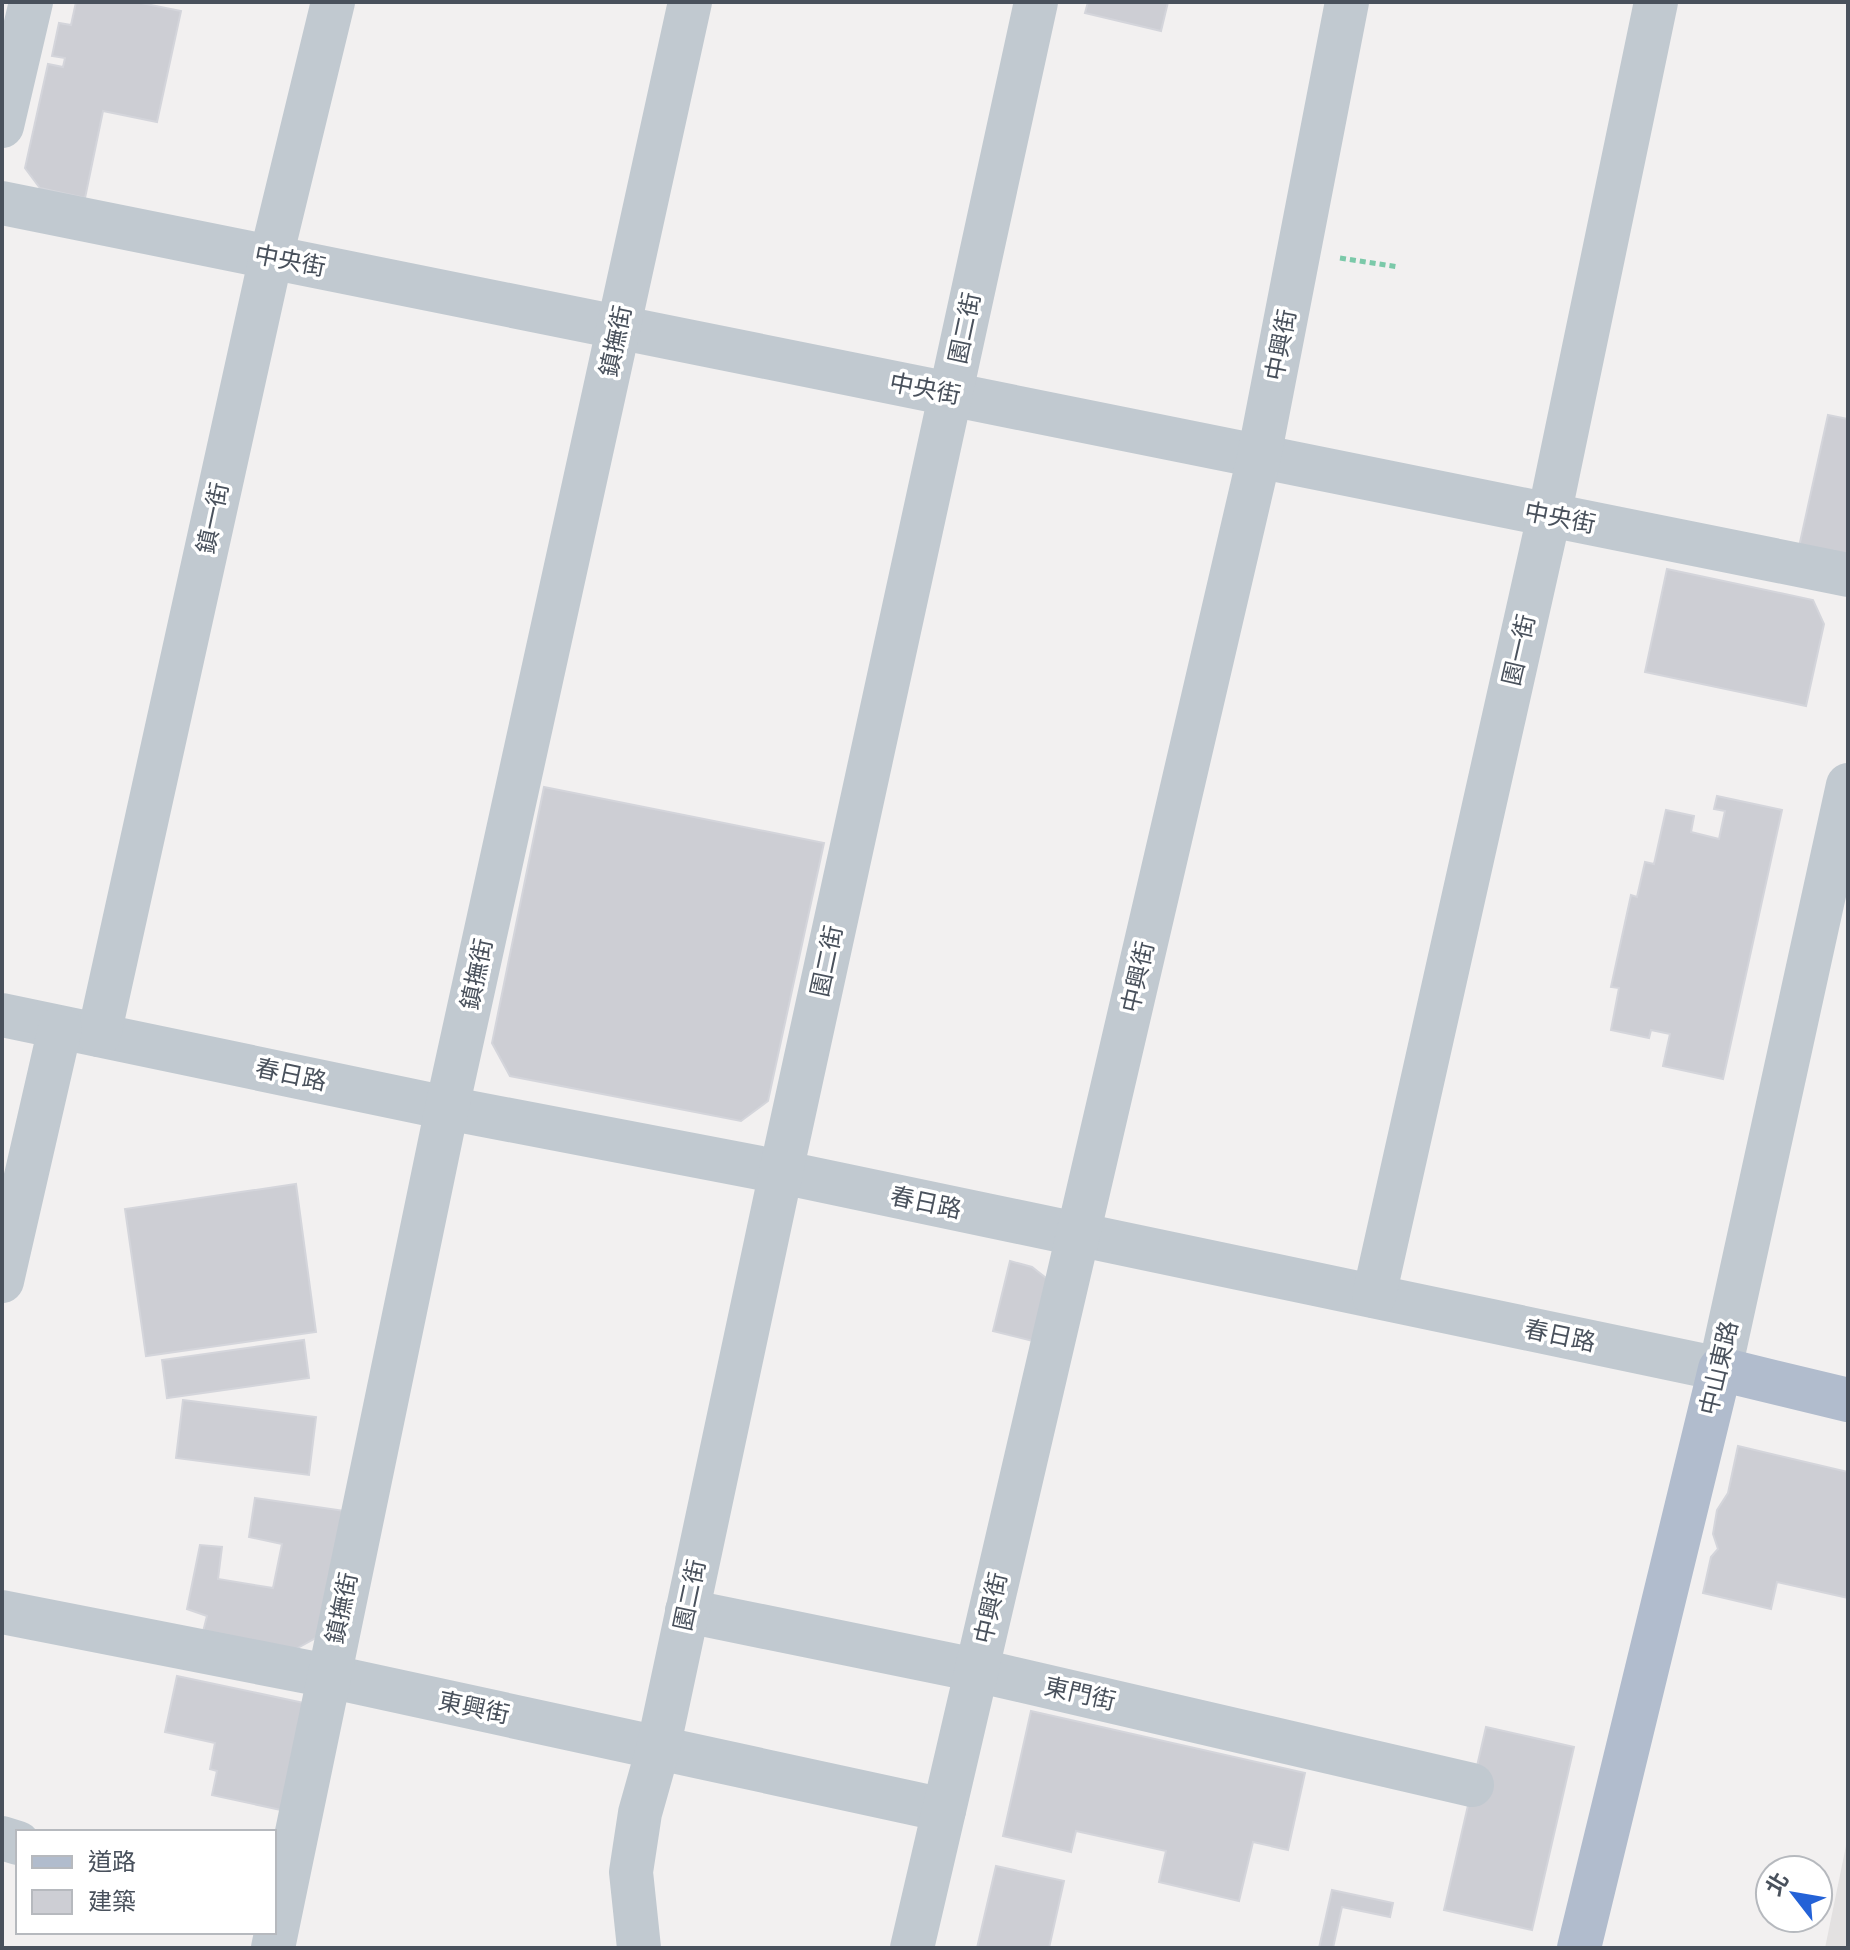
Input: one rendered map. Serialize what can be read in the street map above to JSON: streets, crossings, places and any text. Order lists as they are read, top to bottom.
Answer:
{
  "streets": {
    "main road": ["春日路", "中山東路"],
    "street": [
      "中央街",
      "園二街",
      "鎮撫街",
      "中興街",
      "鎮一街",
      "園一街",
      "東門街",
      "東興街"
    ]
  },
  "crossings": [
    ["中央街", "園二街"],
    ["中央街", "鎮撫街"],
    ["中央街", "中興街"],
    ["中央街", "鎮一街"],
    ["中央街", "園一街"],
    ["園二街", "春日路"],
    ["園二街", "東門街"],
    ["園二街", "東興街"],
    ["鎮撫街", "春日路"],
    ["鎮撫街", "東興街"],
    ["中興街", "春日路"],
    ["中興街", "東門街"],
    ["中興街", "東興街"],
    ["鎮一街", "春日路"],
    ["園一街", "春日路"],
    ["春日路", "中山東路"]
  ],
  "legend": ["道路", "建築"],
  "north": "top left"
}
